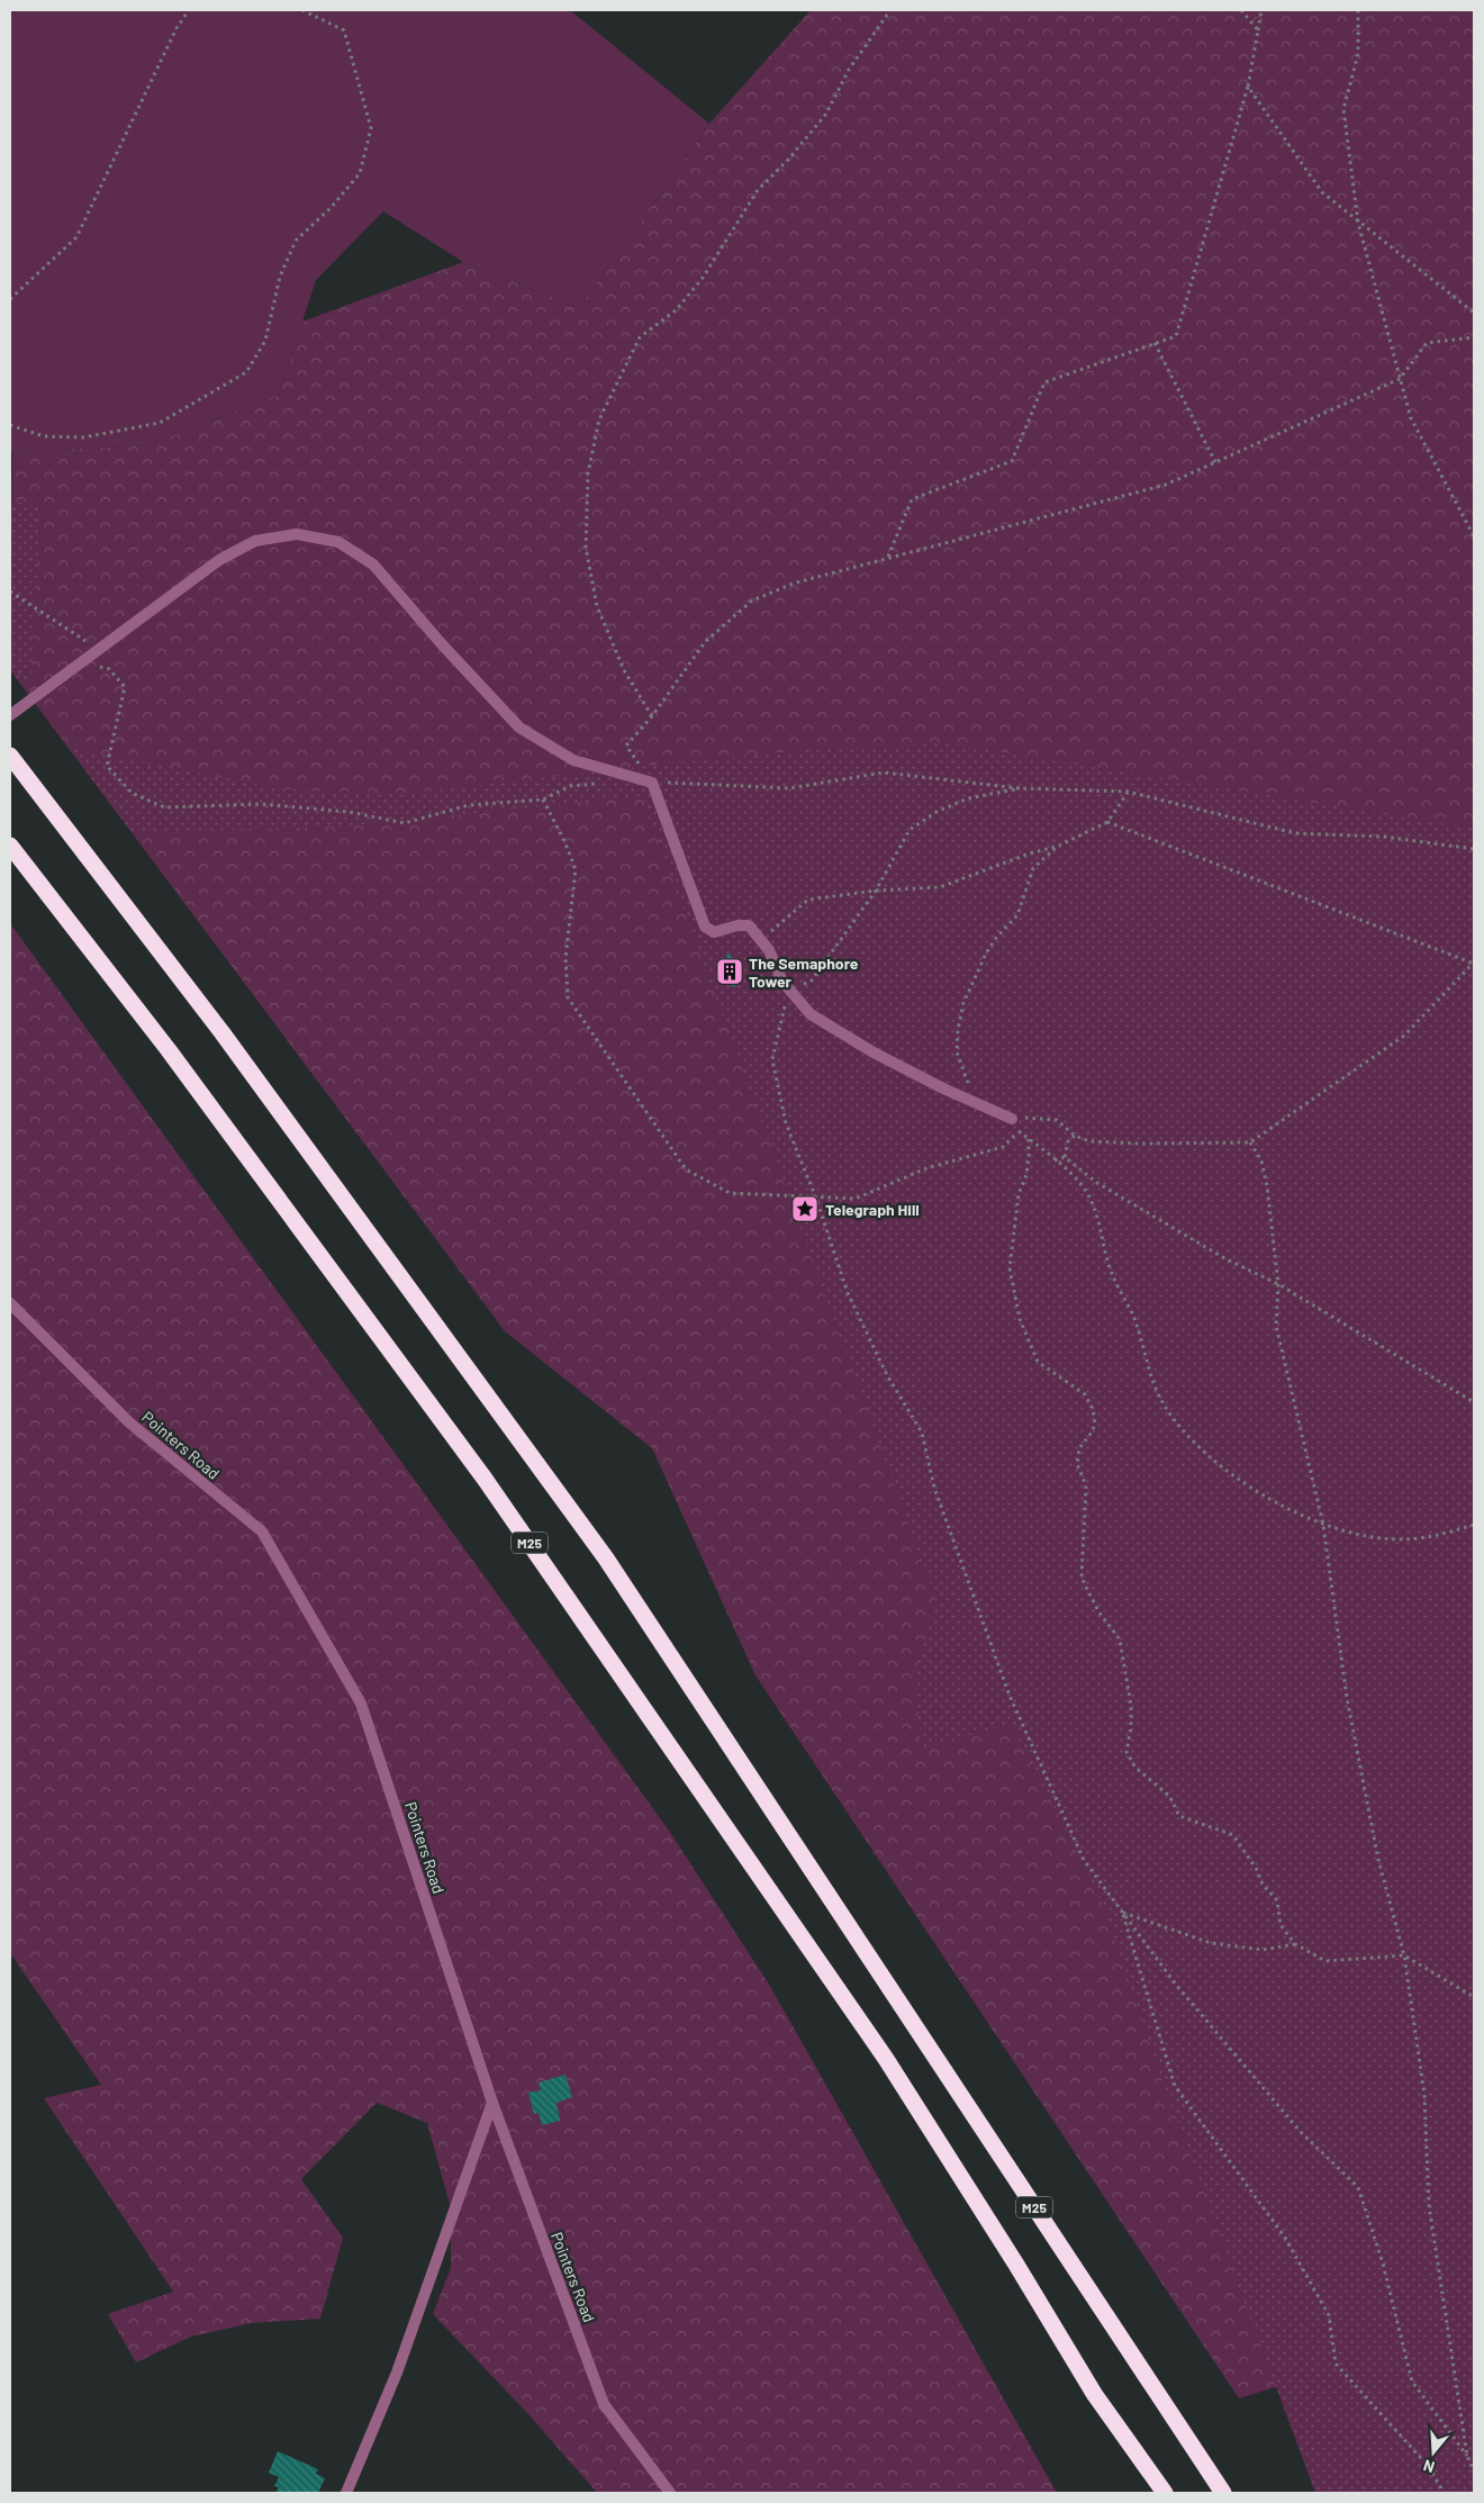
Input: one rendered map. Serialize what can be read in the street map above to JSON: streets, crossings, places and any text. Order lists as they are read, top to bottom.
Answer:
{
  "streets": {
    "highway": ["M25"],
    "street": ["Pointers Road"]
  },
  "places": {
    "building": ["The Semaphore Tower"],
    "place": ["Telegraph Hill"]
  },
  "north": "bottom"
}
